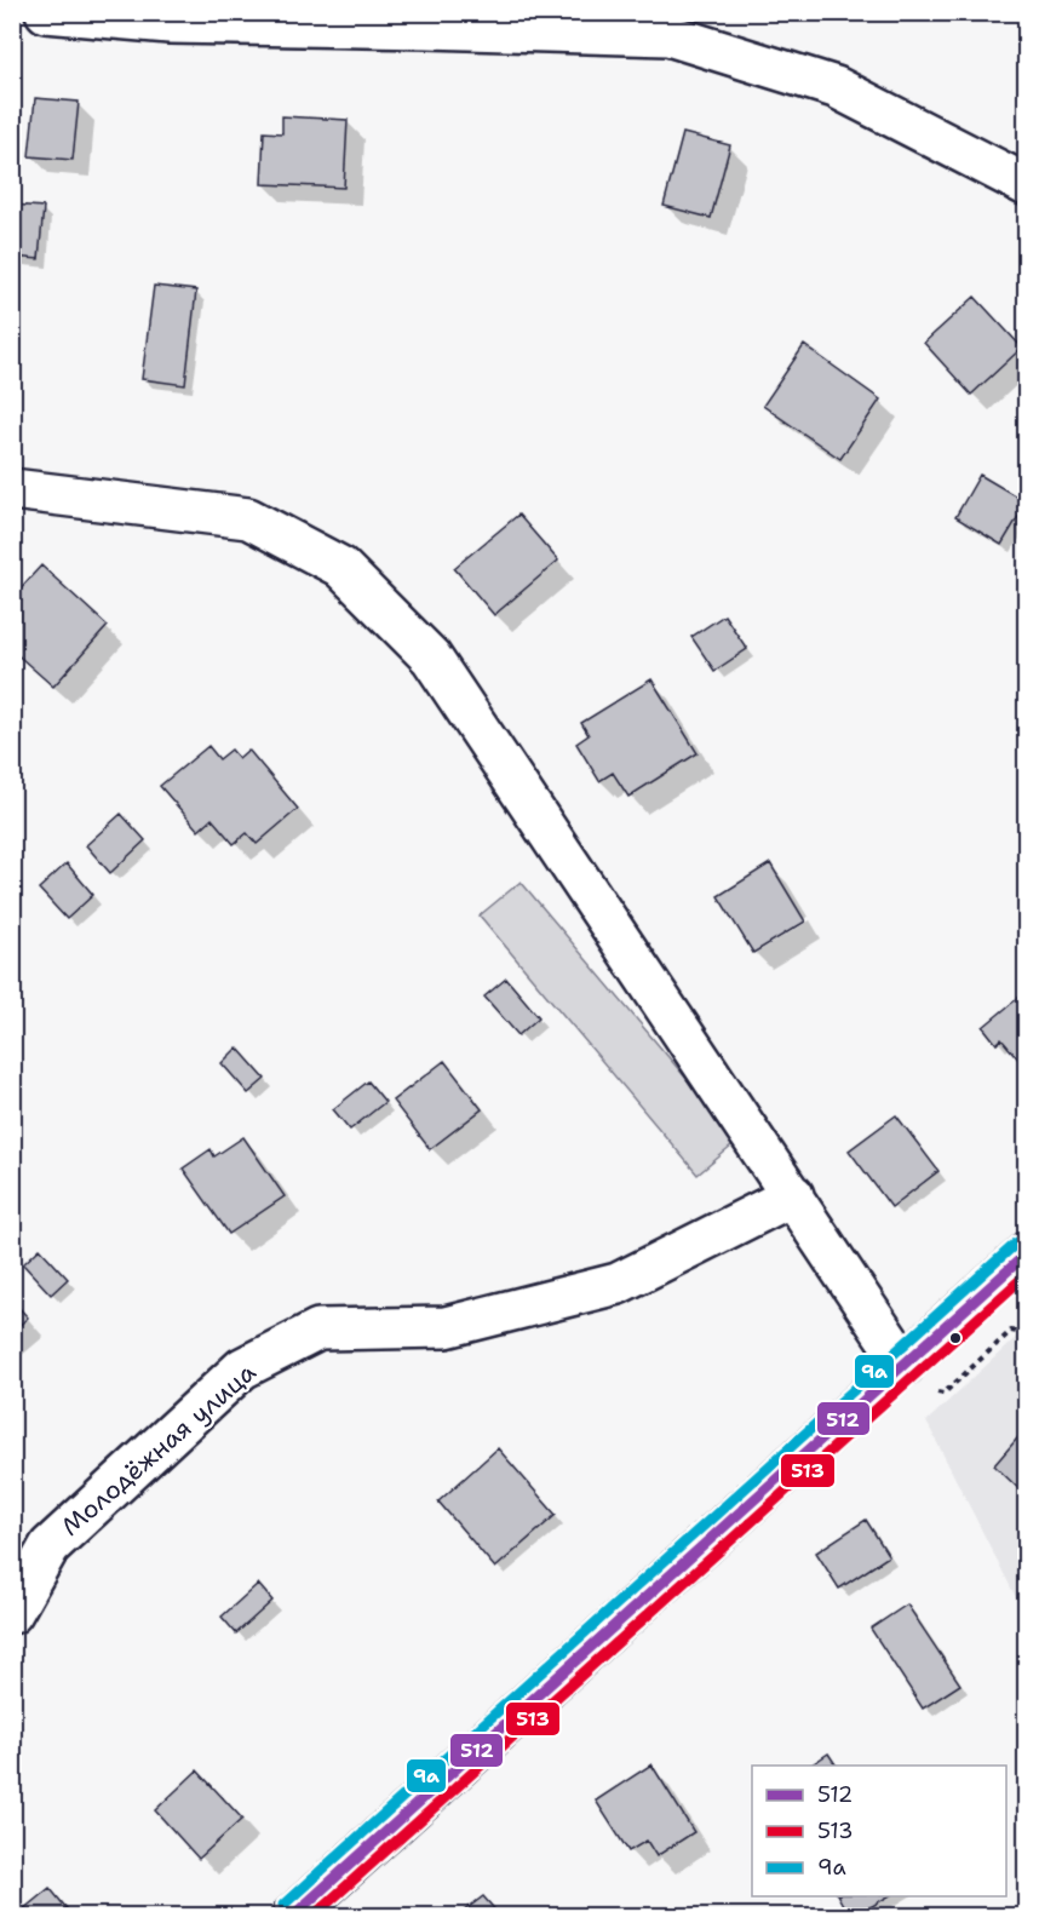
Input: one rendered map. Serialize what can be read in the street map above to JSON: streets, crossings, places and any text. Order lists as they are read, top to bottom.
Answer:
{
  "streets": {
    "street": ["Молодёжная улица"]
  },
  "lines": ["transit line 9а", "transit line 512", "transit line 513"],
  "legend": ["512", "513", "9а"]
}
